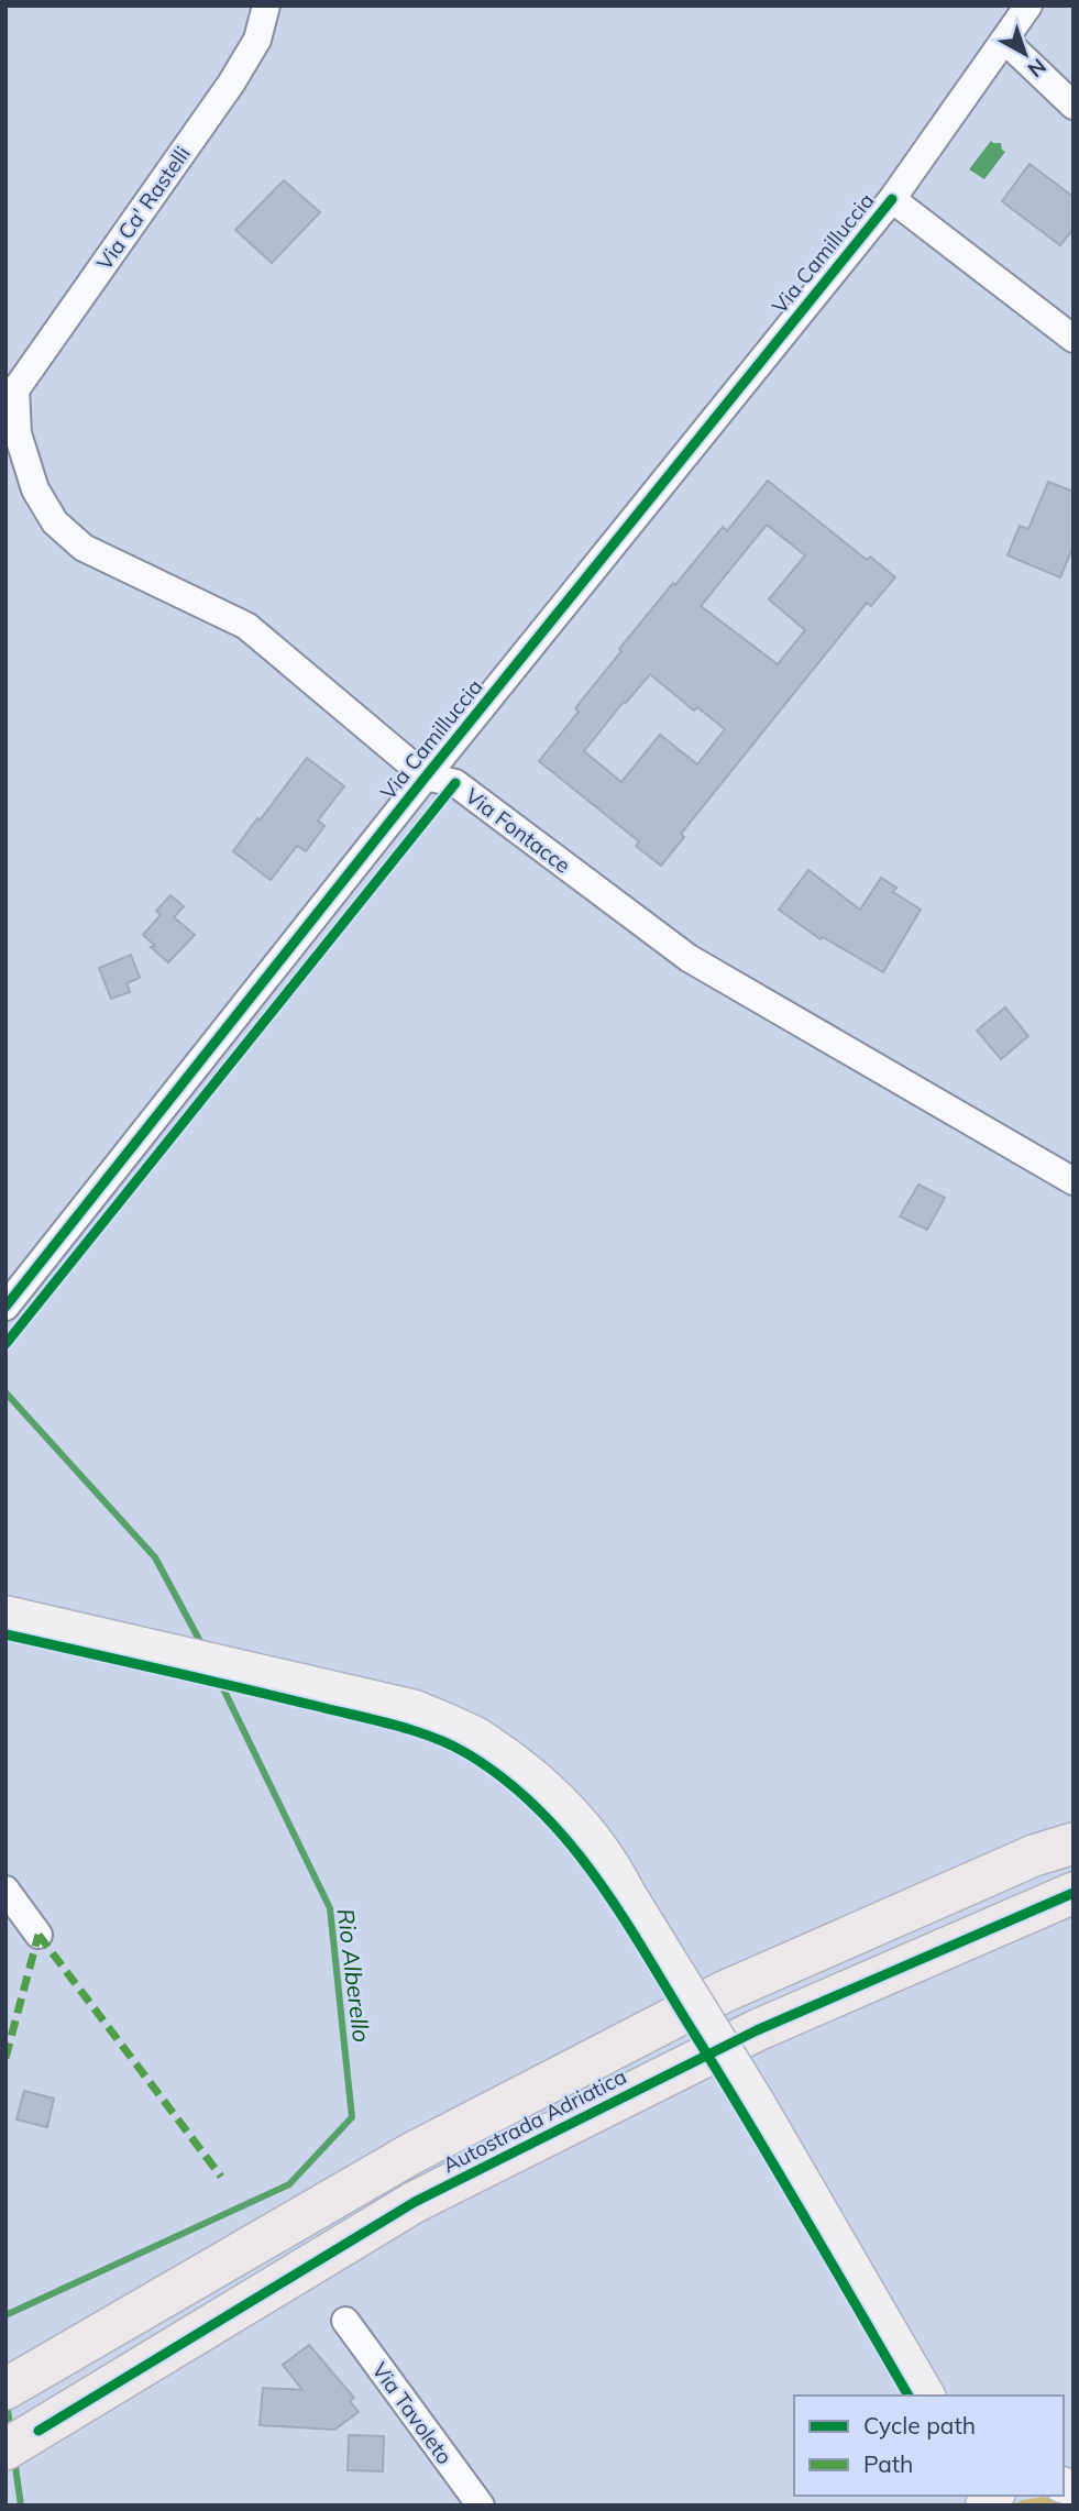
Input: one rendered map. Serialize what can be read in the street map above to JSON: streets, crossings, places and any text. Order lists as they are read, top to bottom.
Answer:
{
  "streets": {
    "highway": ["Autostrada Adriatica"],
    "street": [
      "Via Ca' Rastelli",
      "Via Camilluccia",
      "Via Fontacce",
      "Via Tavoleto"
    ]
  },
  "crossings": [
    ["Via Ca' Rastelli", "Via Fontacce"],
    ["Via Camilluccia", "Via Fontacce"]
  ],
  "water": ["Rio Alberello"],
  "legend": ["Cycle path", "Path"],
  "north": "bottom right"
}
